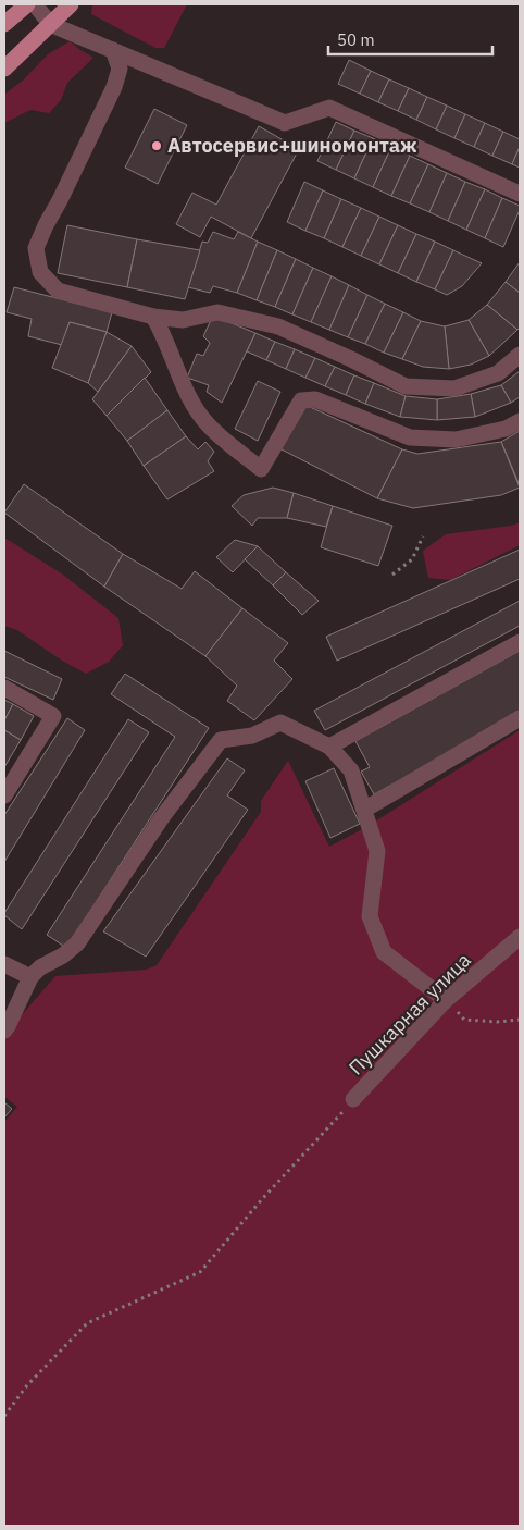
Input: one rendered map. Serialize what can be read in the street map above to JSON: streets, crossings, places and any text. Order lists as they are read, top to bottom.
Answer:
{
  "streets": {
    "street": ["Пушкарная улица"]
  },
  "places": ["Автосервис+шиномонтаж"],
  "scale_bar": "50 m"
}
